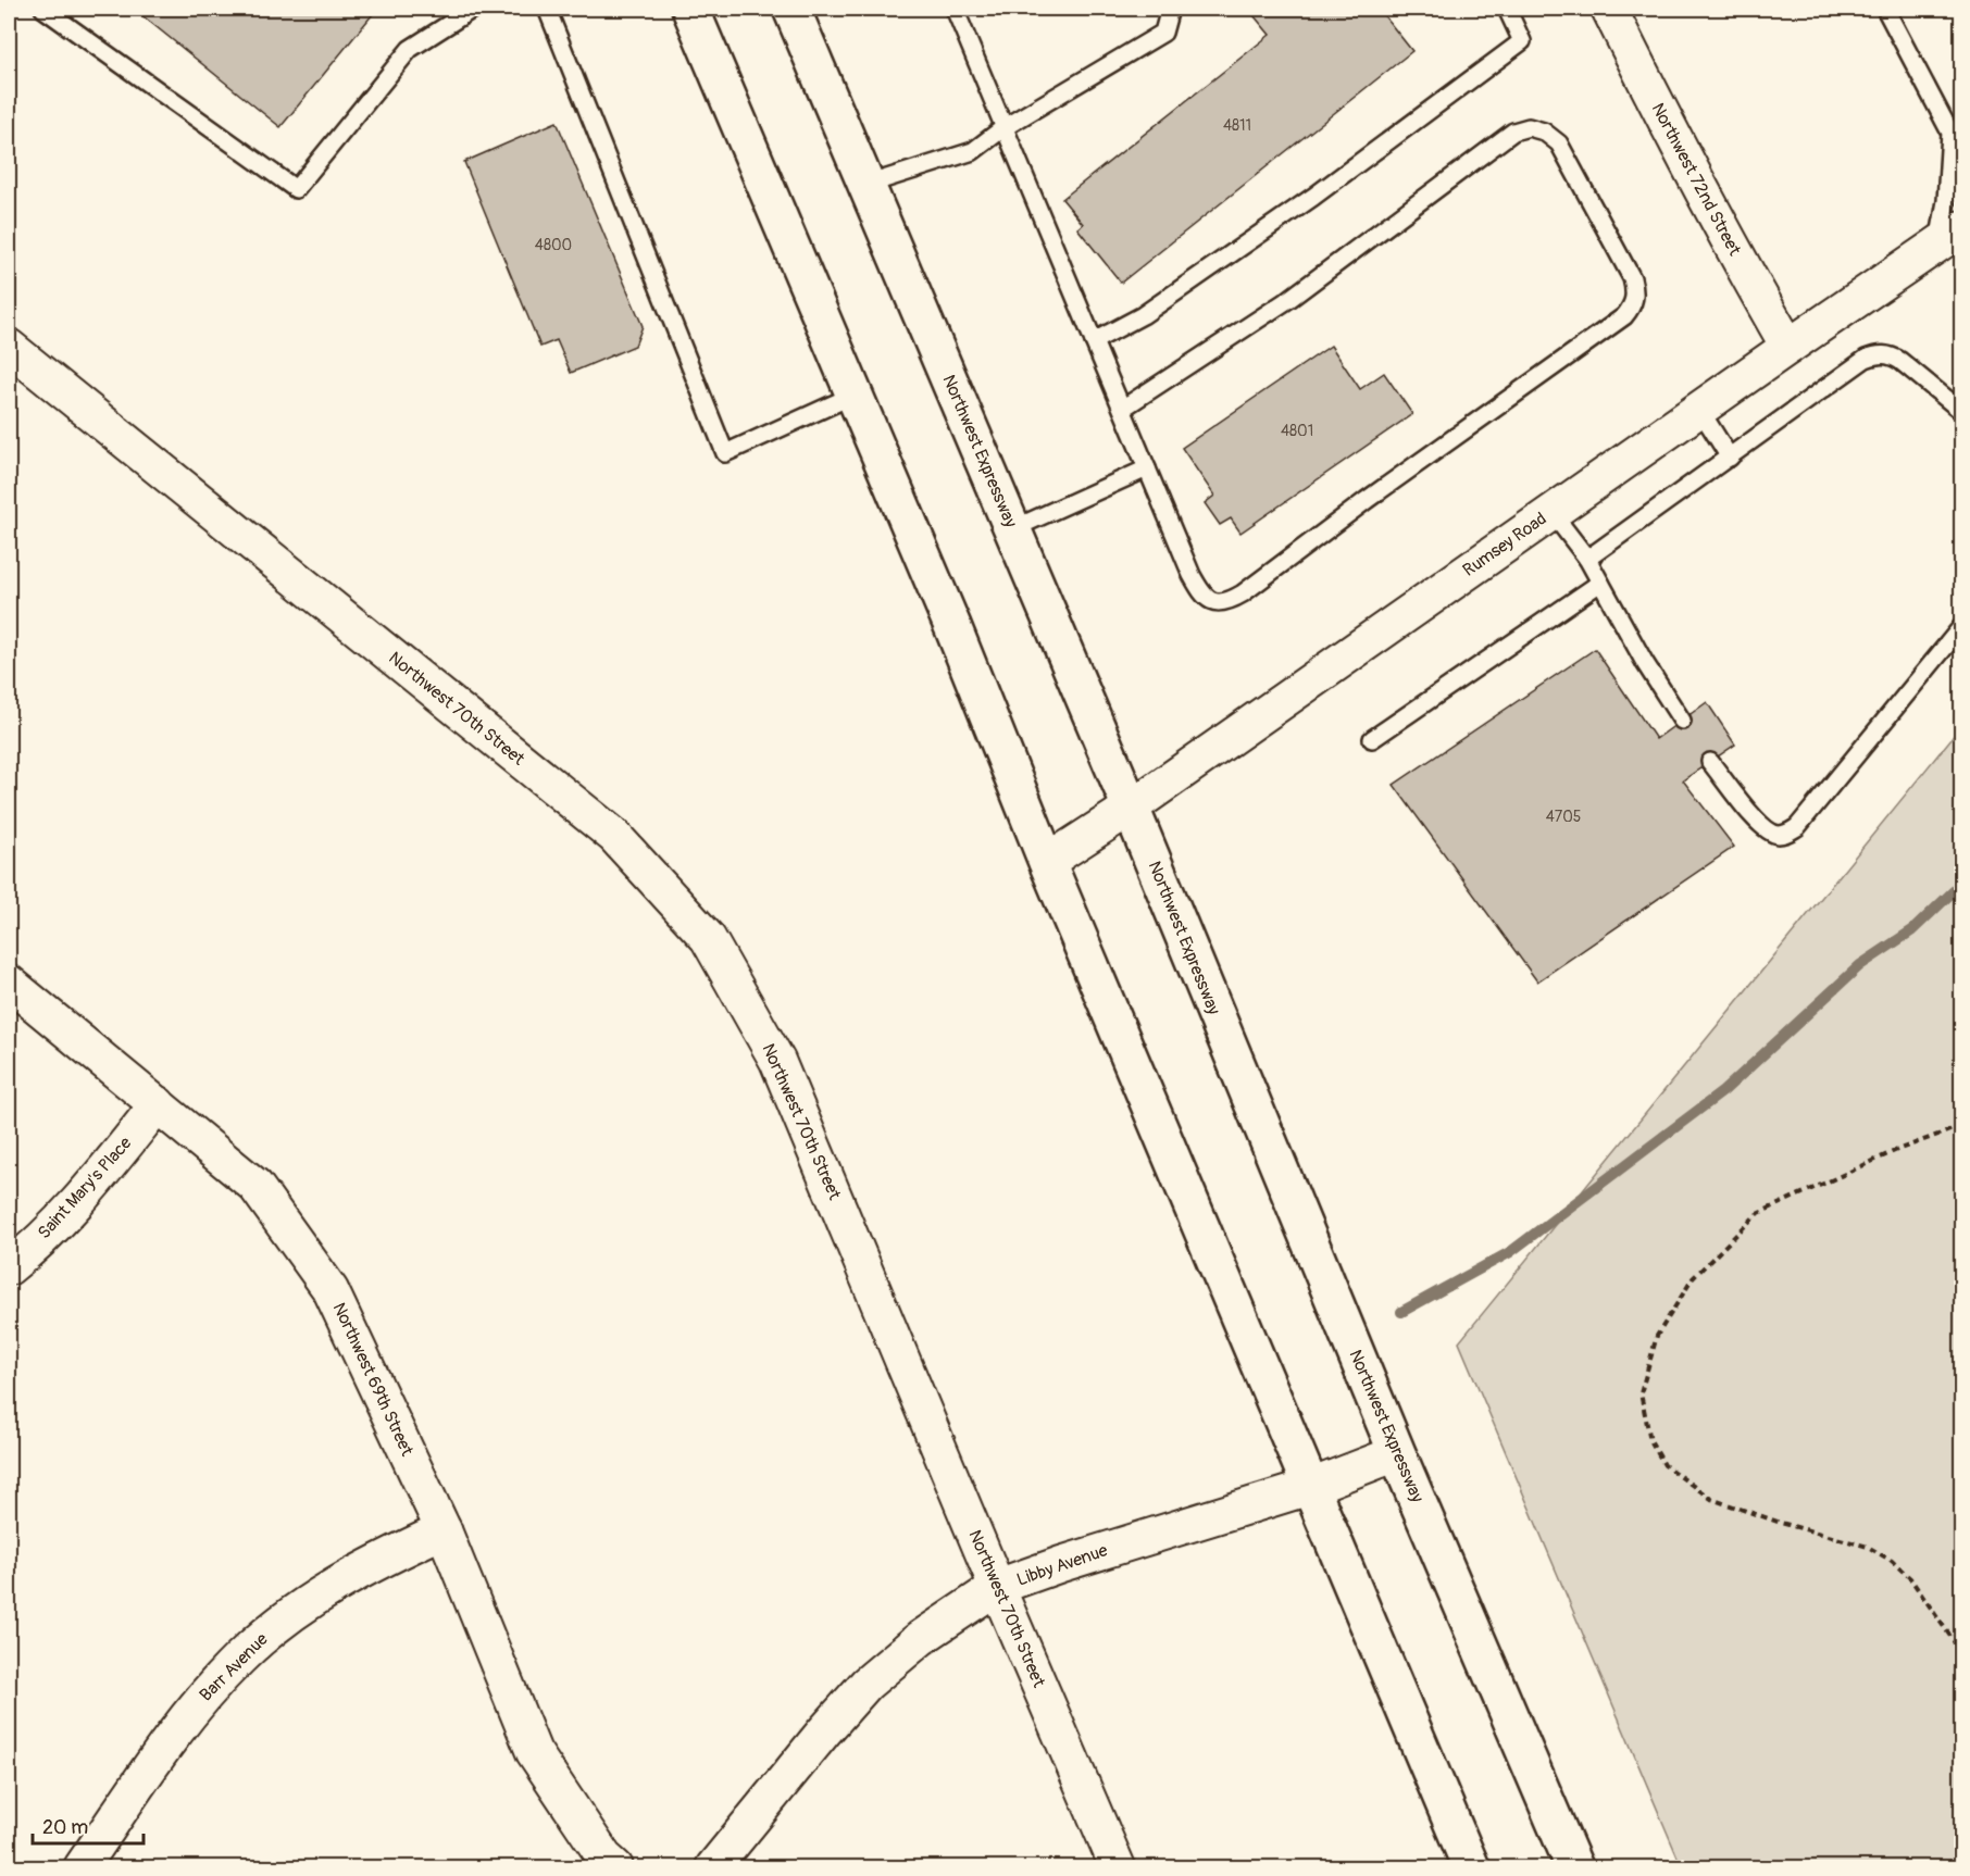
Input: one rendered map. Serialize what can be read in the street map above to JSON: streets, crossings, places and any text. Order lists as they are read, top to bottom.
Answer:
{
  "streets": {
    "highway": ["Northwest Expressway"],
    "street": [
      "Northwest 72nd Street",
      "Rumsey Road",
      "Northwest 70th Street",
      "Saint Mary's Place",
      "Northwest 69th Street",
      "Libby Avenue",
      "Barr Avenue"
    ]
  },
  "crossings": [
    ["Northwest 72nd Street", "Rumsey Road"],
    ["Northwest Expressway", "Rumsey Road"],
    ["Northwest Expressway", "Libby Avenue"],
    ["Northwest 70th Street", "Libby Avenue"],
    ["Saint Mary's Place", "Northwest 69th Street"],
    ["Northwest 69th Street", "Barr Avenue"]
  ],
  "house_numbers": [
    "4811",
    "4800",
    "4801",
    "4705"
  ],
  "scale_bar": "20 m"
}
